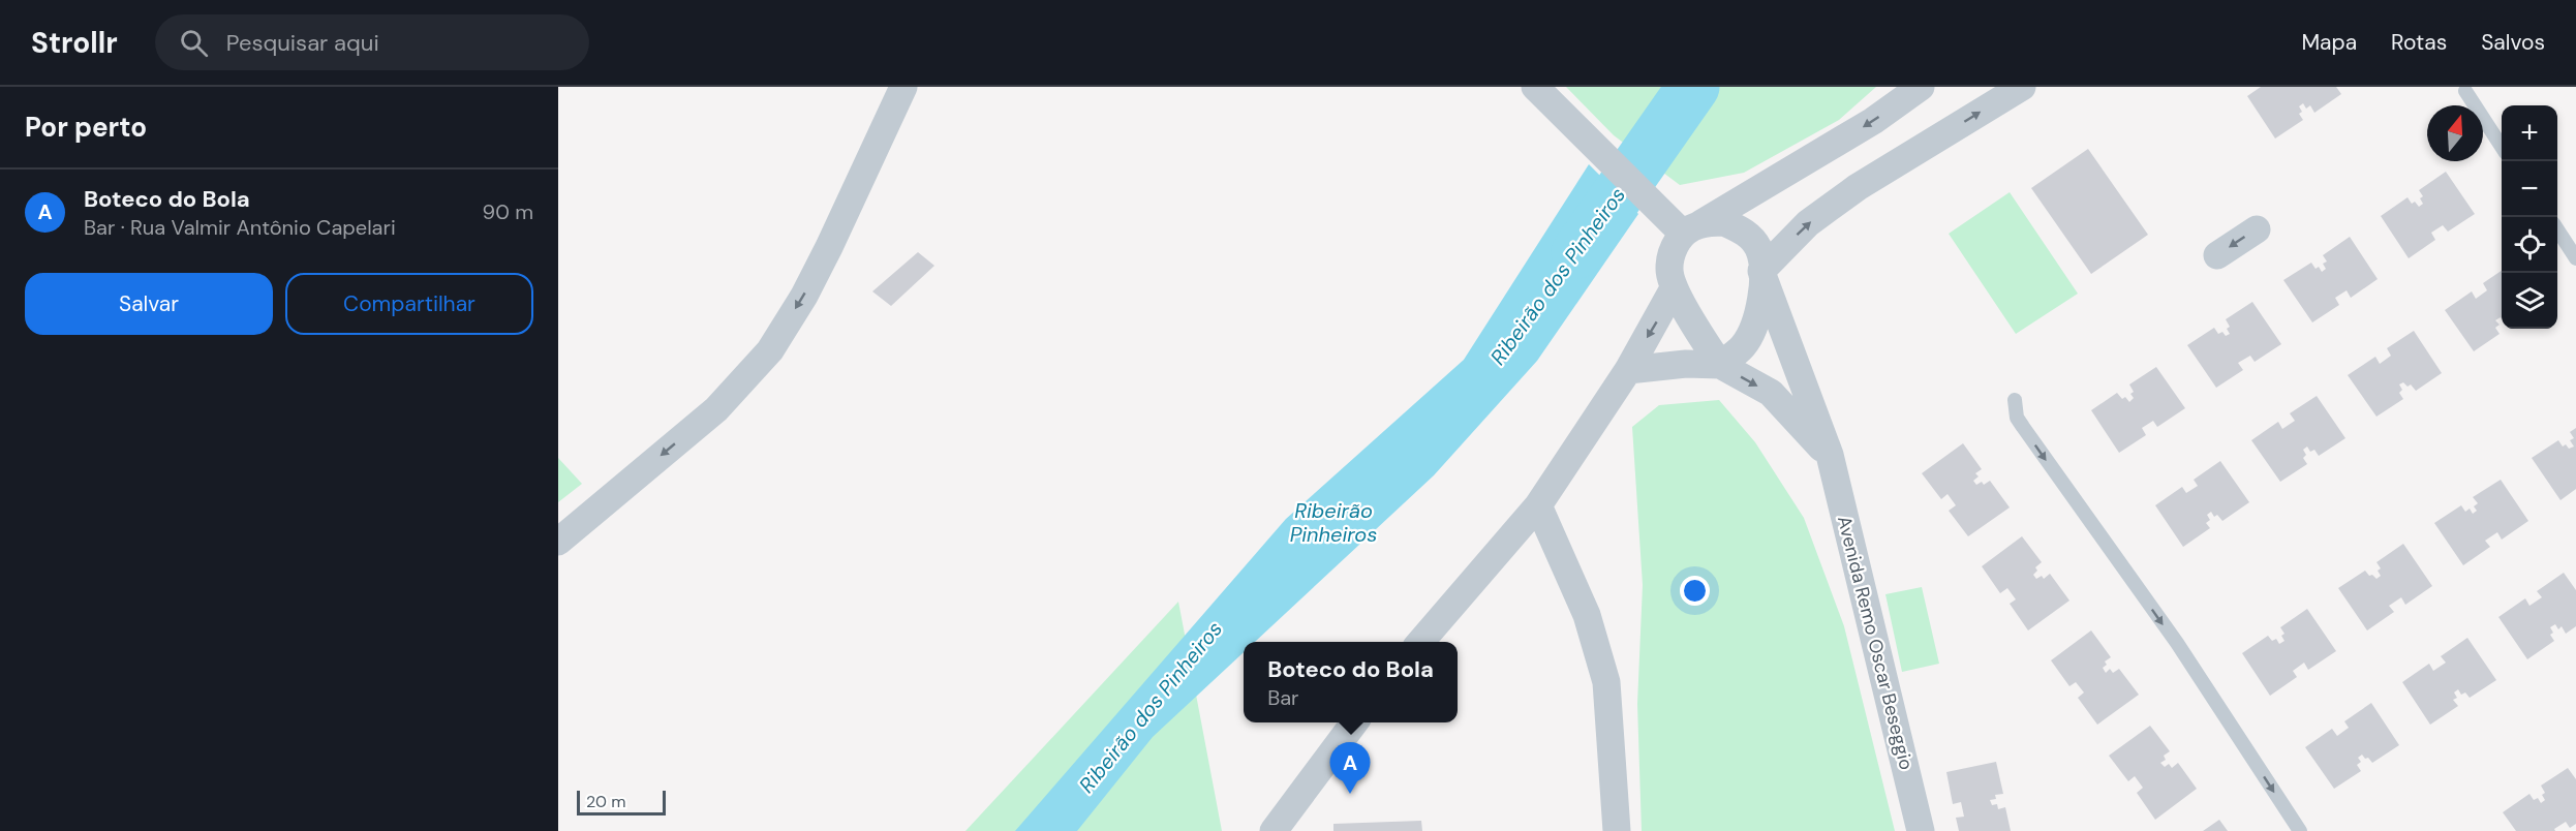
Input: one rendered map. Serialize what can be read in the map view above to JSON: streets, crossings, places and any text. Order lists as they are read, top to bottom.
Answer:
{
  "streets": {
    "street": ["Avenida Remo Oscar Beseggio"]
  },
  "water": ["Ribeirão dos Pinheiros", "Ribeirão Pinheiros"],
  "scale_bar": "20 m",
  "north": "top",
  "page": {
    "header": "Strollr",
    "search": "Pesquisar aqui",
    "nav": ["Mapa", "Rotas", "Salvos"],
    "heading": "Por perto",
    "map_buttons": ["+", "−"],
    "list": [
      {
        "mark": "A",
        "name": "Boteco do Bola",
        "note": "Bar · Rua Valmir Antônio Capelari",
        "value": "90 m"
      }
    ],
    "buttons": ["Salvar", "Compartilhar"],
    "popup": ["Boteco do Bola", "Bar"],
    "pins": "A",
    "scale": "20 m"
  }
}
